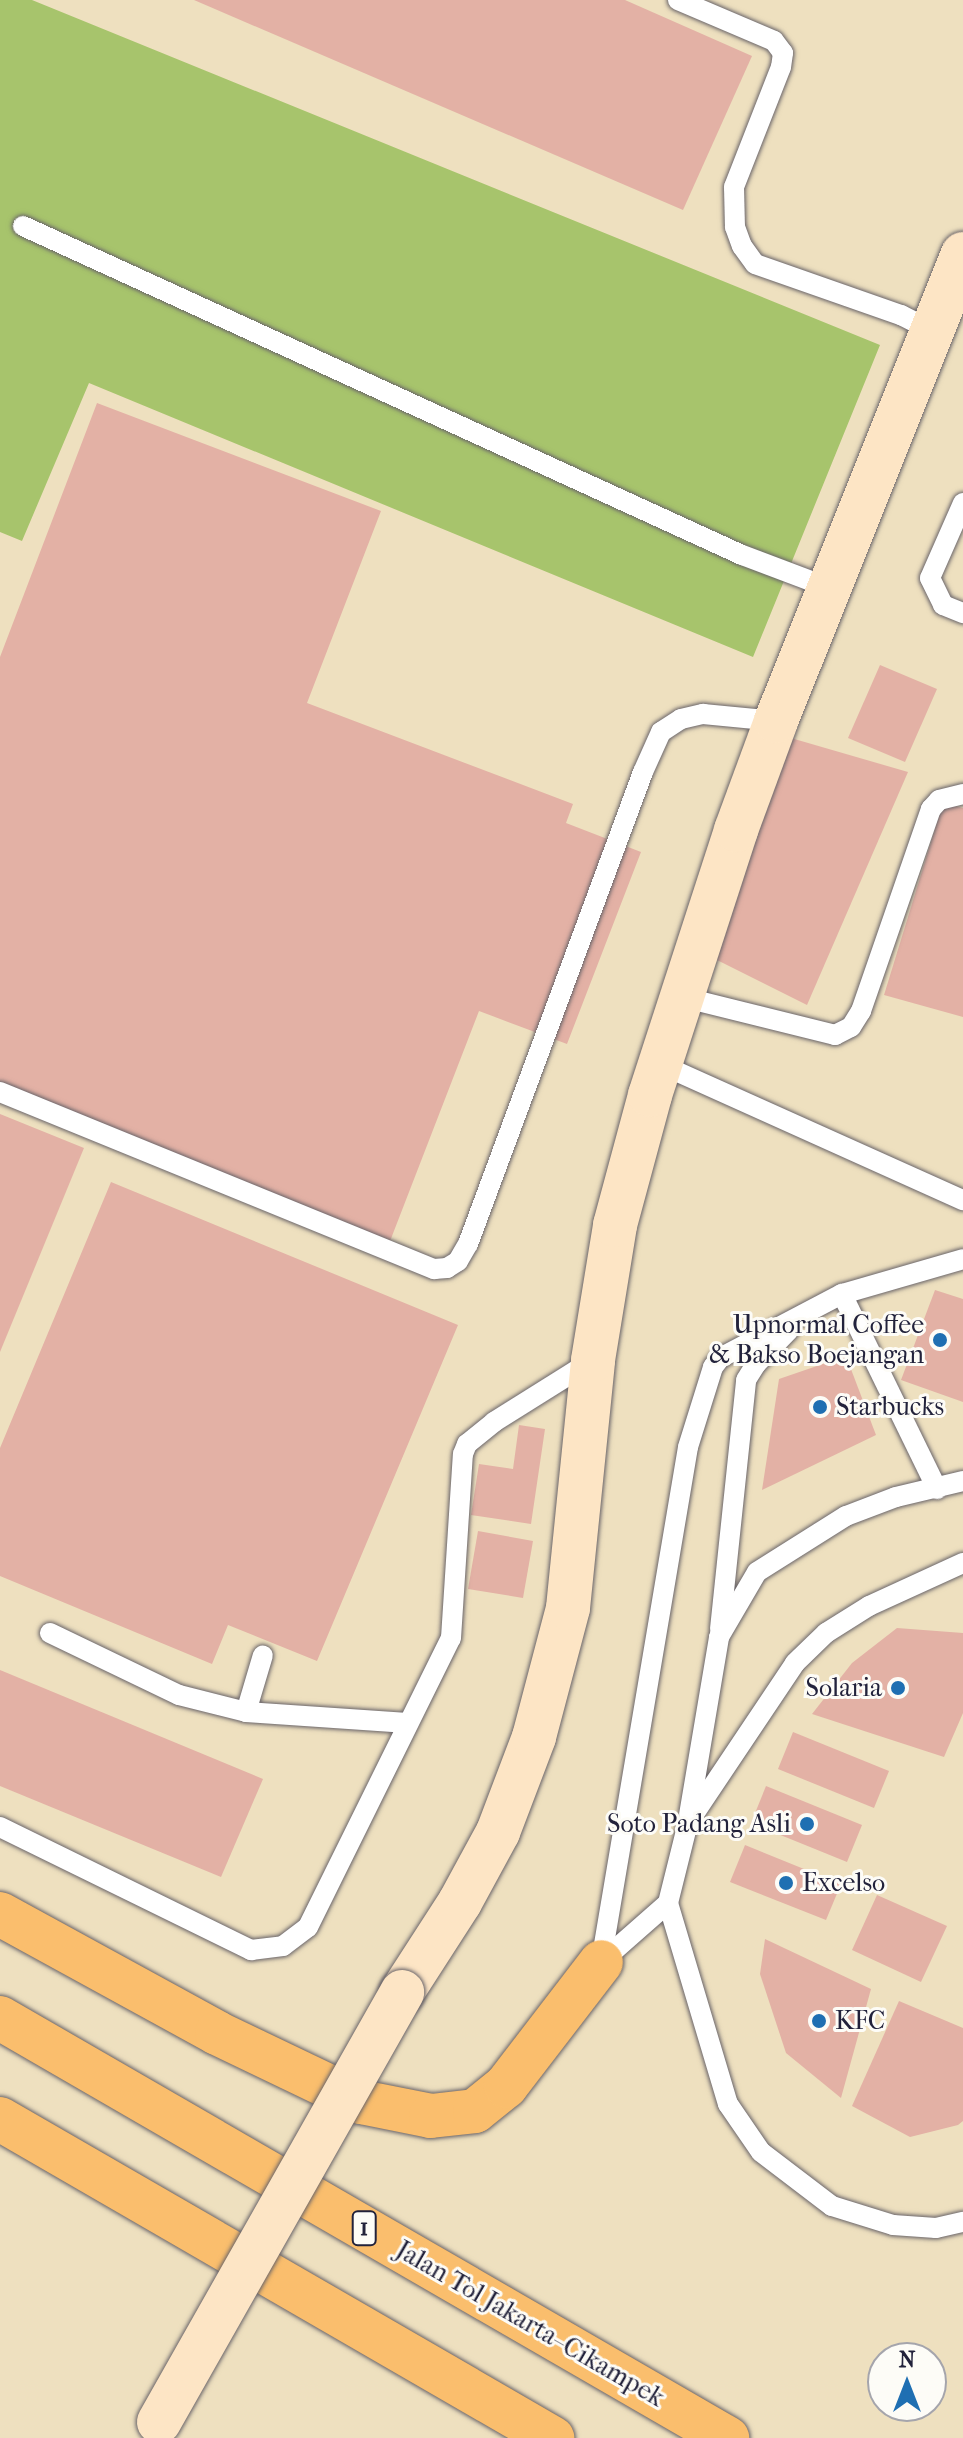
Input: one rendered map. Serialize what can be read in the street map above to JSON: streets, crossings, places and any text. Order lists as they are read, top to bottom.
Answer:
{
  "streets": {
    "highway": ["1", "Jalan Tol Jakarta–Cikampek"]
  },
  "places": [
    "Upnormal Coffee & Bakso Boejangan",
    "Starbucks",
    "Solaria",
    "Soto Padang Asli",
    "Excelso",
    "KFC"
  ],
  "north": "top"
}
